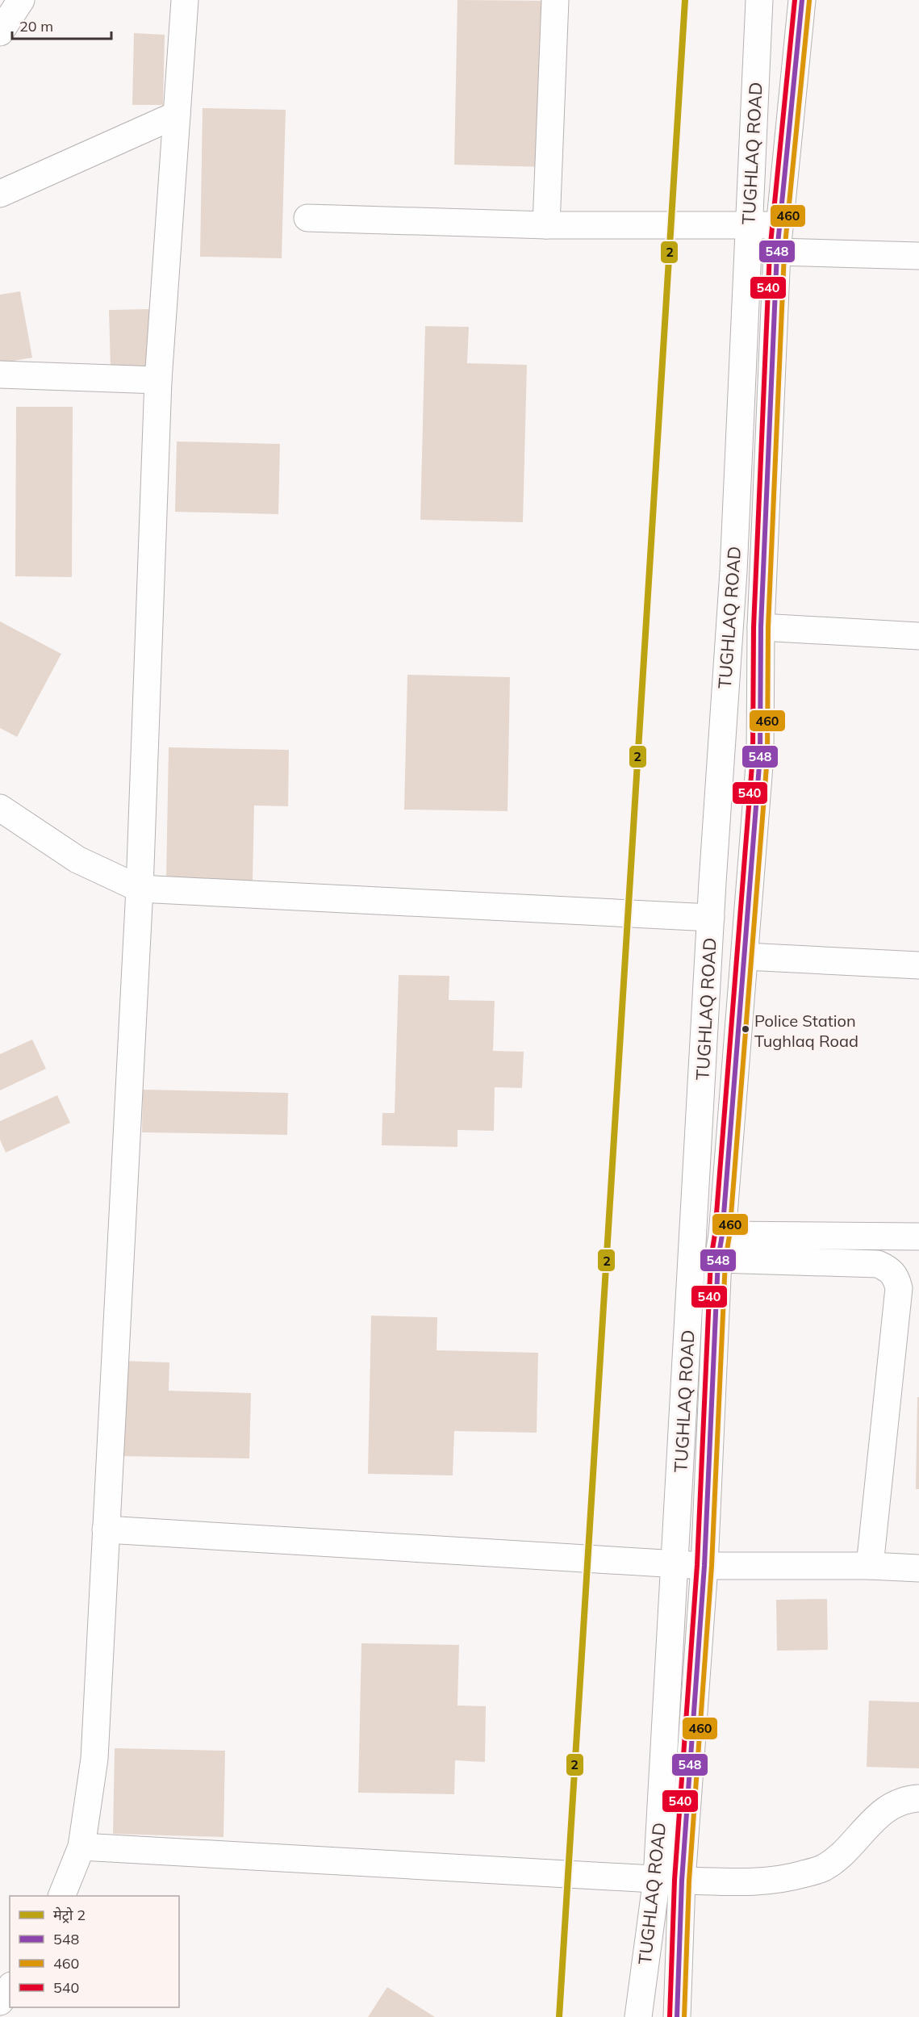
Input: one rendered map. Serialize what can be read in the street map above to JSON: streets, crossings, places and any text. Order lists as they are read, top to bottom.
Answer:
{
  "streets": {
    "main road": ["TUGHLAQ ROAD"]
  },
  "places": ["Police Station Tughlaq Road"],
  "lines": [
    "metro line 2",
    "transit line 548",
    "transit line 540",
    "transit line 460"
  ],
  "legend": [
    "मेट्रो 2",
    "548",
    "460",
    "540"
  ],
  "scale_bar": "20 m"
}
